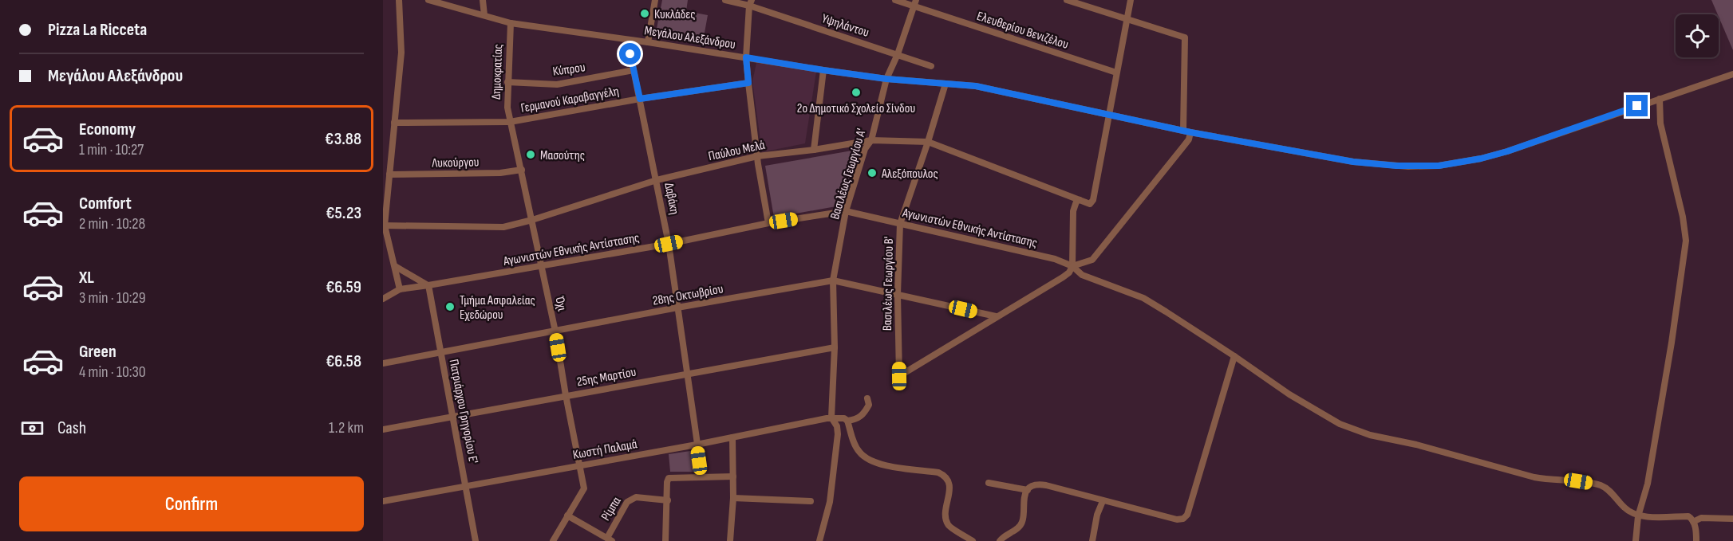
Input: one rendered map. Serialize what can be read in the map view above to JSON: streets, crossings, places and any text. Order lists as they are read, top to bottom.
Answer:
{
  "streets": {
    "street": [
      "Υψηλάντου",
      "Ελευθερίου Βενιζέλου",
      "Μεγάλου Αλεξάνδρου",
      "Κύπρου",
      "Δημοκρατίας",
      "Γερμανού Καραβαγγέλη",
      "Παύλου Μελά",
      "Λυκούργου",
      "Βασιλέως Γεωργίου Α'",
      "Δαβάκη",
      "Αγωνιστών Εθνικής Αντίστασης",
      "Βασιλέως Γεωργίου Β'",
      "28ης Οκτωβρίου",
      "Όχι",
      "25ης Μαρτίου",
      "Πατριάρχου Γρηγορίου Ε'",
      "Κωστή Παλαμά",
      "Ρίμπα"
    ]
  },
  "crossings": [
    ["Υψηλάντου", "Βασιλέως Γεωργίου Α'"],
    ["Ελευθερίου Βενιζέλου", "Βασιλέως Γεωργίου Α'"],
    ["Μεγάλου Αλεξάνδρου", "Δημοκρατίας"],
    ["Μεγάλου Αλεξάνδρου", "Παύλου Μελά"],
    ["Μεγάλου Αλεξάνδρου", "Βασιλέως Γεωργίου Α'"],
    ["Μεγάλου Αλεξάνδρου", "Δαβάκη"],
    ["Μεγάλου Αλεξάνδρου", "Βασιλέως Γεωργίου Β'"],
    ["Κύπρου", "Δημοκρατίας"],
    ["Κύπρου", "Δαβάκη"],
    ["Δημοκρατίας", "Γερμανού Καραβαγγέλη"],
    ["Δημοκρατίας", "Όχι"],
    ["Γερμανού Καραβαγγέλη", "Δαβάκη"],
    ["Γερμανού Καραβαγγέλη", "Όχι"],
    ["Παύλου Μελά", "Βασιλέως Γεωργίου Α'"],
    ["Παύλου Μελά", "Δαβάκη"],
    ["Παύλου Μελά", "Βασιλέως Γεωργίου Β'"],
    ["Παύλου Μελά", "Όχι"],
    ["Λυκούργου", "Όχι"],
    ["Βασιλέως Γεωργίου Α'", "Αγωνιστών Εθνικής Αντίστασης"],
    ["Βασιλέως Γεωργίου Α'", "28ης Οκτωβρίου"],
    ["Βασιλέως Γεωργίου Α'", "25ης Μαρτίου"],
    ["Βασιλέως Γεωργίου Α'", "Κωστή Παλαμά"],
    ["Δαβάκη", "Αγωνιστών Εθνικής Αντίστασης"],
    ["Δαβάκη", "28ης Οκτωβρίου"],
    ["Δαβάκη", "25ης Μαρτίου"],
    ["Δαβάκη", "Κωστή Παλαμά"],
    ["Αγωνιστών Εθνικής Αντίστασης", "Βασιλέως Γεωργίου Β'"],
    ["Αγωνιστών Εθνικής Αντίστασης", "Όχι"],
    ["Αγωνιστών Εθνικής Αντίστασης", "Πατριάρχου Γρηγορίου Ε'"],
    ["Βασιλέως Γεωργίου Β'", "28ης Οκτωβρίου"],
    ["28ης Οκτωβρίου", "Όχι"],
    ["28ης Οκτωβρίου", "Πατριάρχου Γρηγορίου Ε'"],
    ["Όχι", "25ης Μαρτίου"],
    ["Όχι", "Κωστή Παλαμά"],
    ["25ης Μαρτίου", "Πατριάρχου Γρηγορίου Ε'"],
    ["Πατριάρχου Γρηγορίου Ε'", "Κωστή Παλαμά"]
  ],
  "places": [
    "Κυκλάδες",
    "2o Δημοτικό Σχολείο Σίνδου",
    "Μασούτης",
    "Αλεξόπουλος",
    "Τμήμα Ασφαλείας Εχεδώρου"
  ],
  "page": {
    "banner": ["Pizza La Ricceta", "Μεγάλου Αλεξάνδρου"],
    "list": [
      {
        "name": "Economy",
        "note": "1 min · 10:27",
        "value": "€3.88"
      },
      {
        "name": "Comfort",
        "note": "2 min · 10:28",
        "value": "€5.23"
      },
      {
        "name": "XL",
        "note": "3 min · 10:29",
        "value": "€6.59"
      },
      {
        "name": "Green",
        "note": "4 min · 10:30",
        "value": "€6.58"
      }
    ],
    "pay": ["Cash", "1.2 km"],
    "buttons": "Confirm"
  }
}
